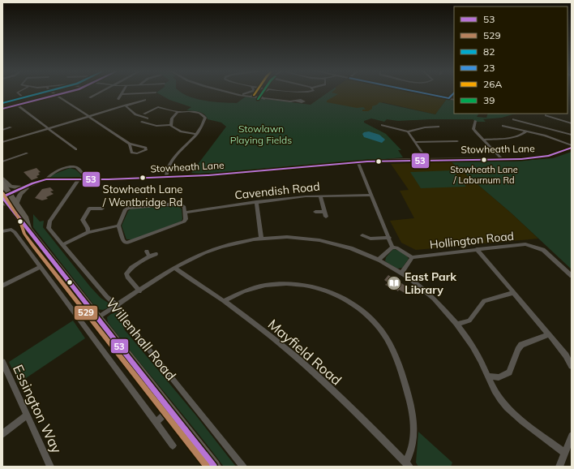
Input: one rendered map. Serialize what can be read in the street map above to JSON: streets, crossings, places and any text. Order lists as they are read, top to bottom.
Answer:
{
  "streets": {
    "highway": ["Willenhall Road"],
    "street": [
      "Stowheath Lane",
      "Cavendish Road",
      "Hollington Road",
      "Mayfield Road",
      "Essington Way"
    ]
  },
  "crossings": [
    ["Stowheath Lane", "Willenhall Road"]
  ],
  "parks": ["Stowlawn Playing Fields"],
  "places": {
    "other": ["Stowheath Lane / Laburnum Rd", "Stowheath Lane / Wentbridge Rd"],
    "library": ["East Park Library"]
  },
  "lines": [
    "transit line 53",
    "transit line 82",
    "transit line 23",
    "transit line 26A",
    "transit line 39",
    "transit line 529"
  ],
  "legend": [
    "53",
    "529",
    "82",
    "23",
    "26A",
    "39"
  ]
}
